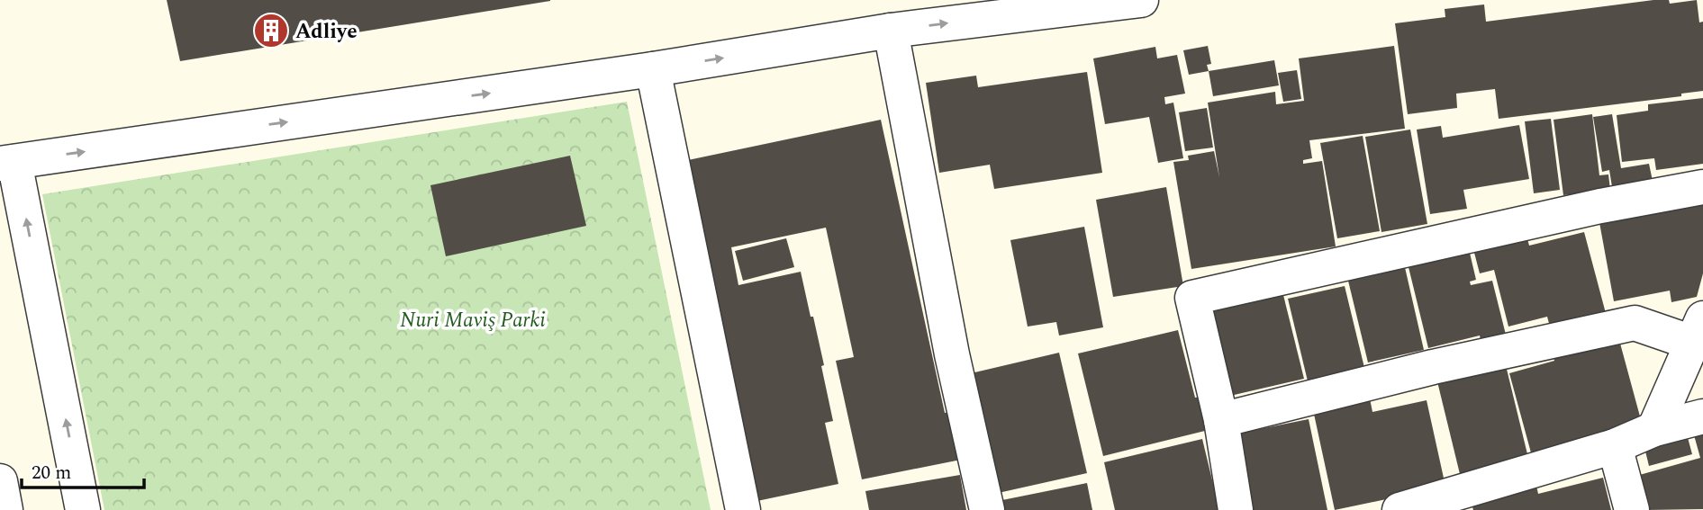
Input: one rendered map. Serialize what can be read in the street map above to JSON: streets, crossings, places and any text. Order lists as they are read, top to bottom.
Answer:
{
  "parks": ["Nuri Maviş Parki"],
  "places": {
    "building": ["Adliye"]
  },
  "scale_bar": "20 m"
}
